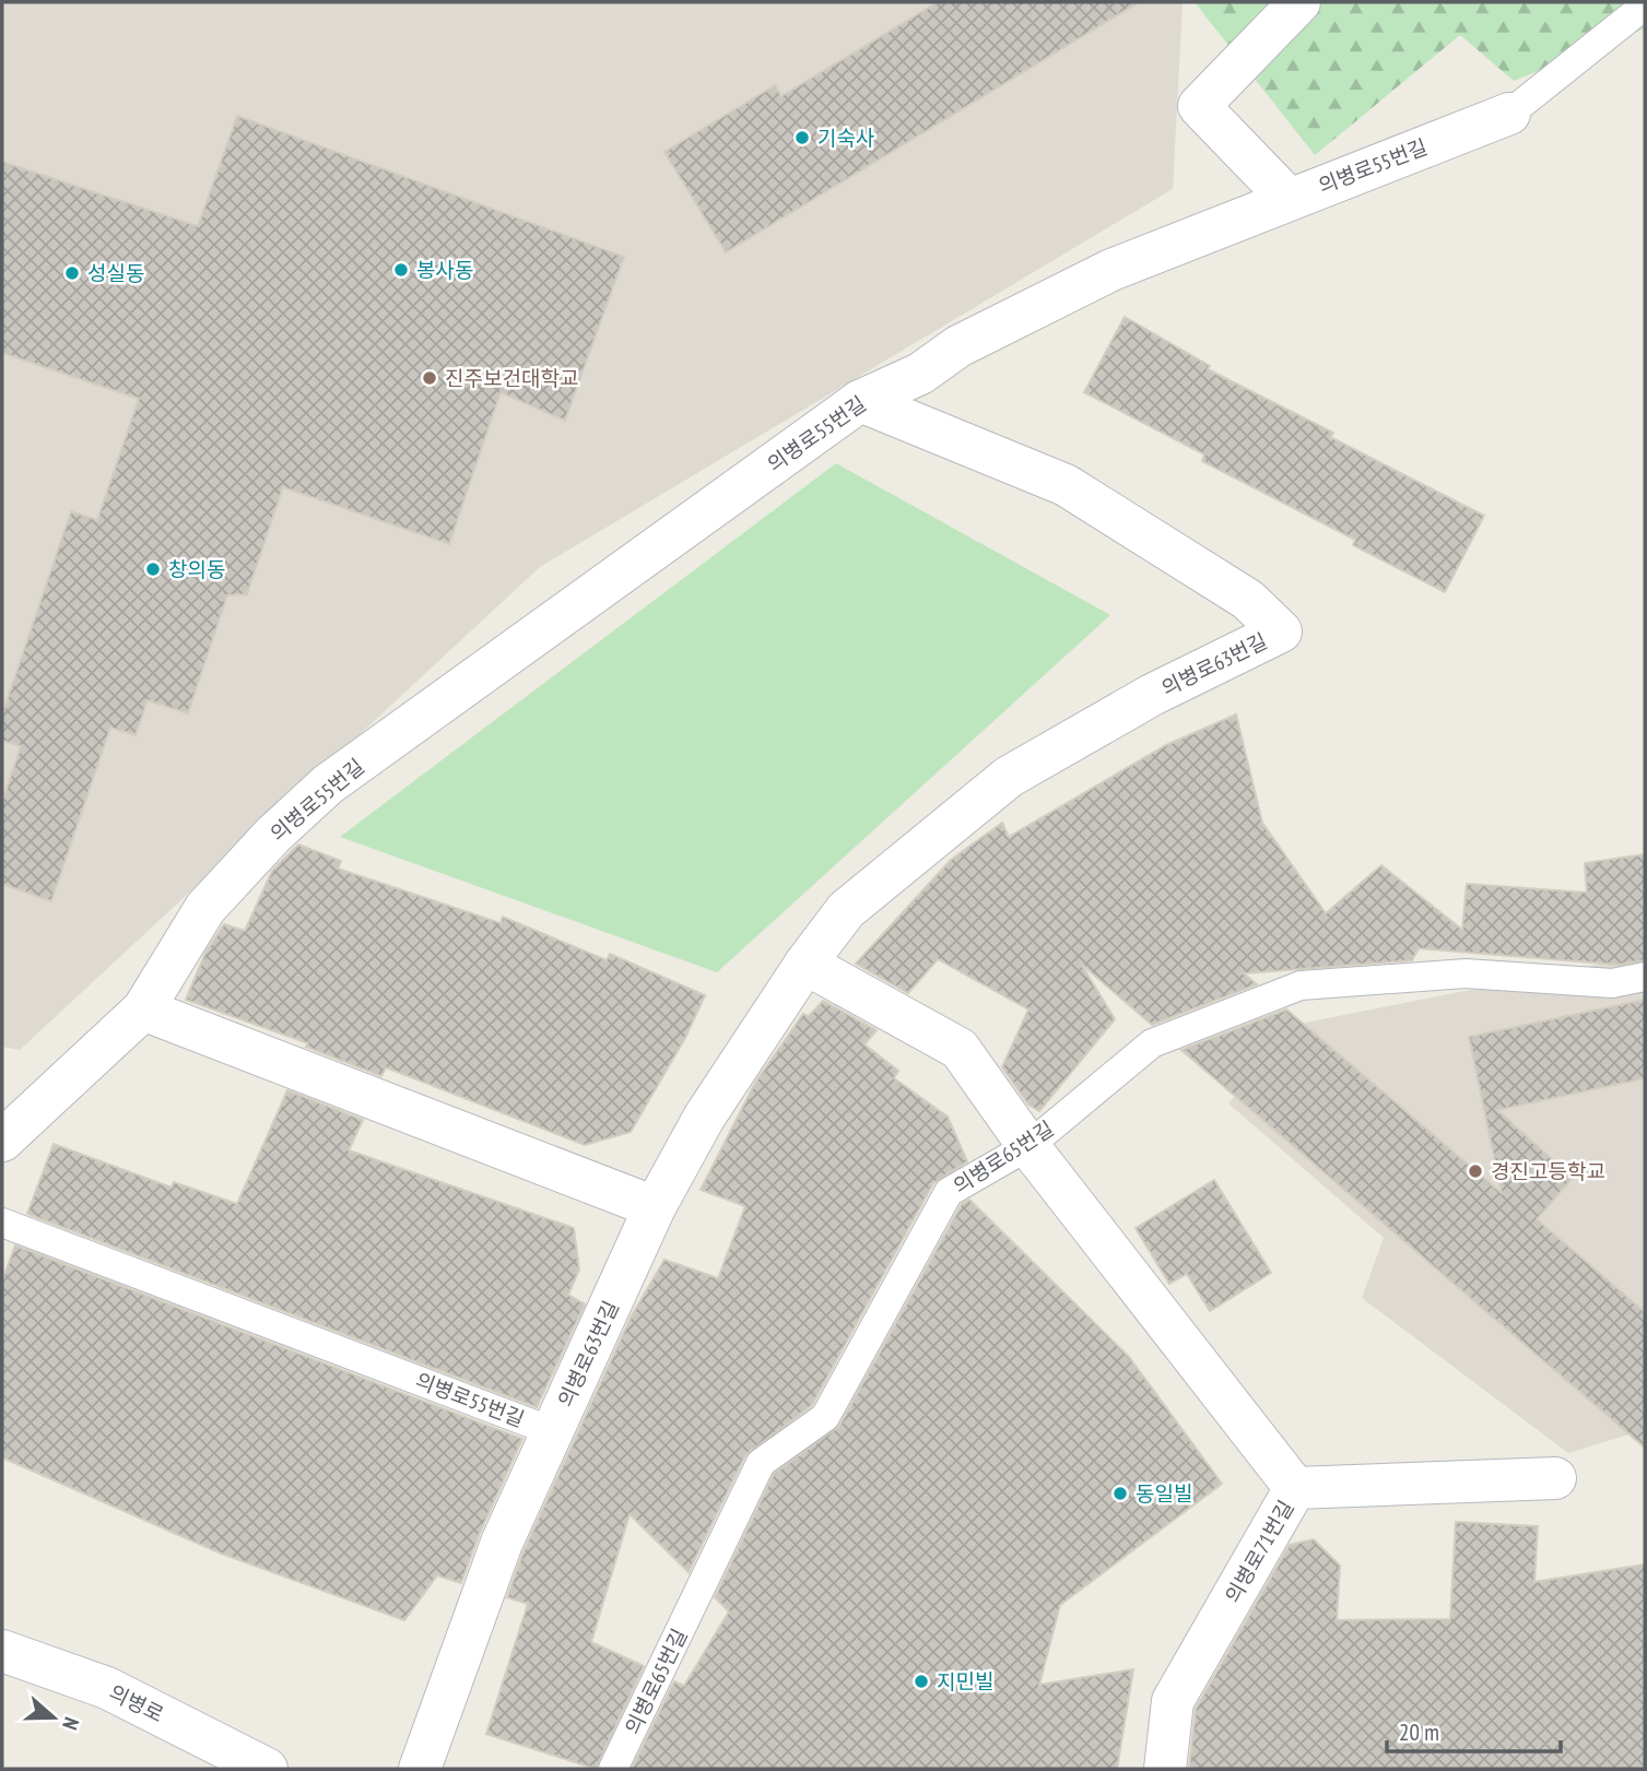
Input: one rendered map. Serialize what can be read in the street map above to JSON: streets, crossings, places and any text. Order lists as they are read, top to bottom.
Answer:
{
  "streets": {
    "street": [
      "의병로55번길",
      "의병로63번길",
      "의병로71번길",
      "의병로"
    ],
    "lane": ["의병로65번길"]
  },
  "crossings": [
    ["의병로55번길", "의병로63번길"]
  ],
  "places": [
    "기숙사",
    "봉사동",
    "성실동",
    "진주보건대학교",
    "창의동",
    "경진고등학교",
    "동일빌",
    "지민빌"
  ],
  "scale_bar": "20 m",
  "north": "right"
}
